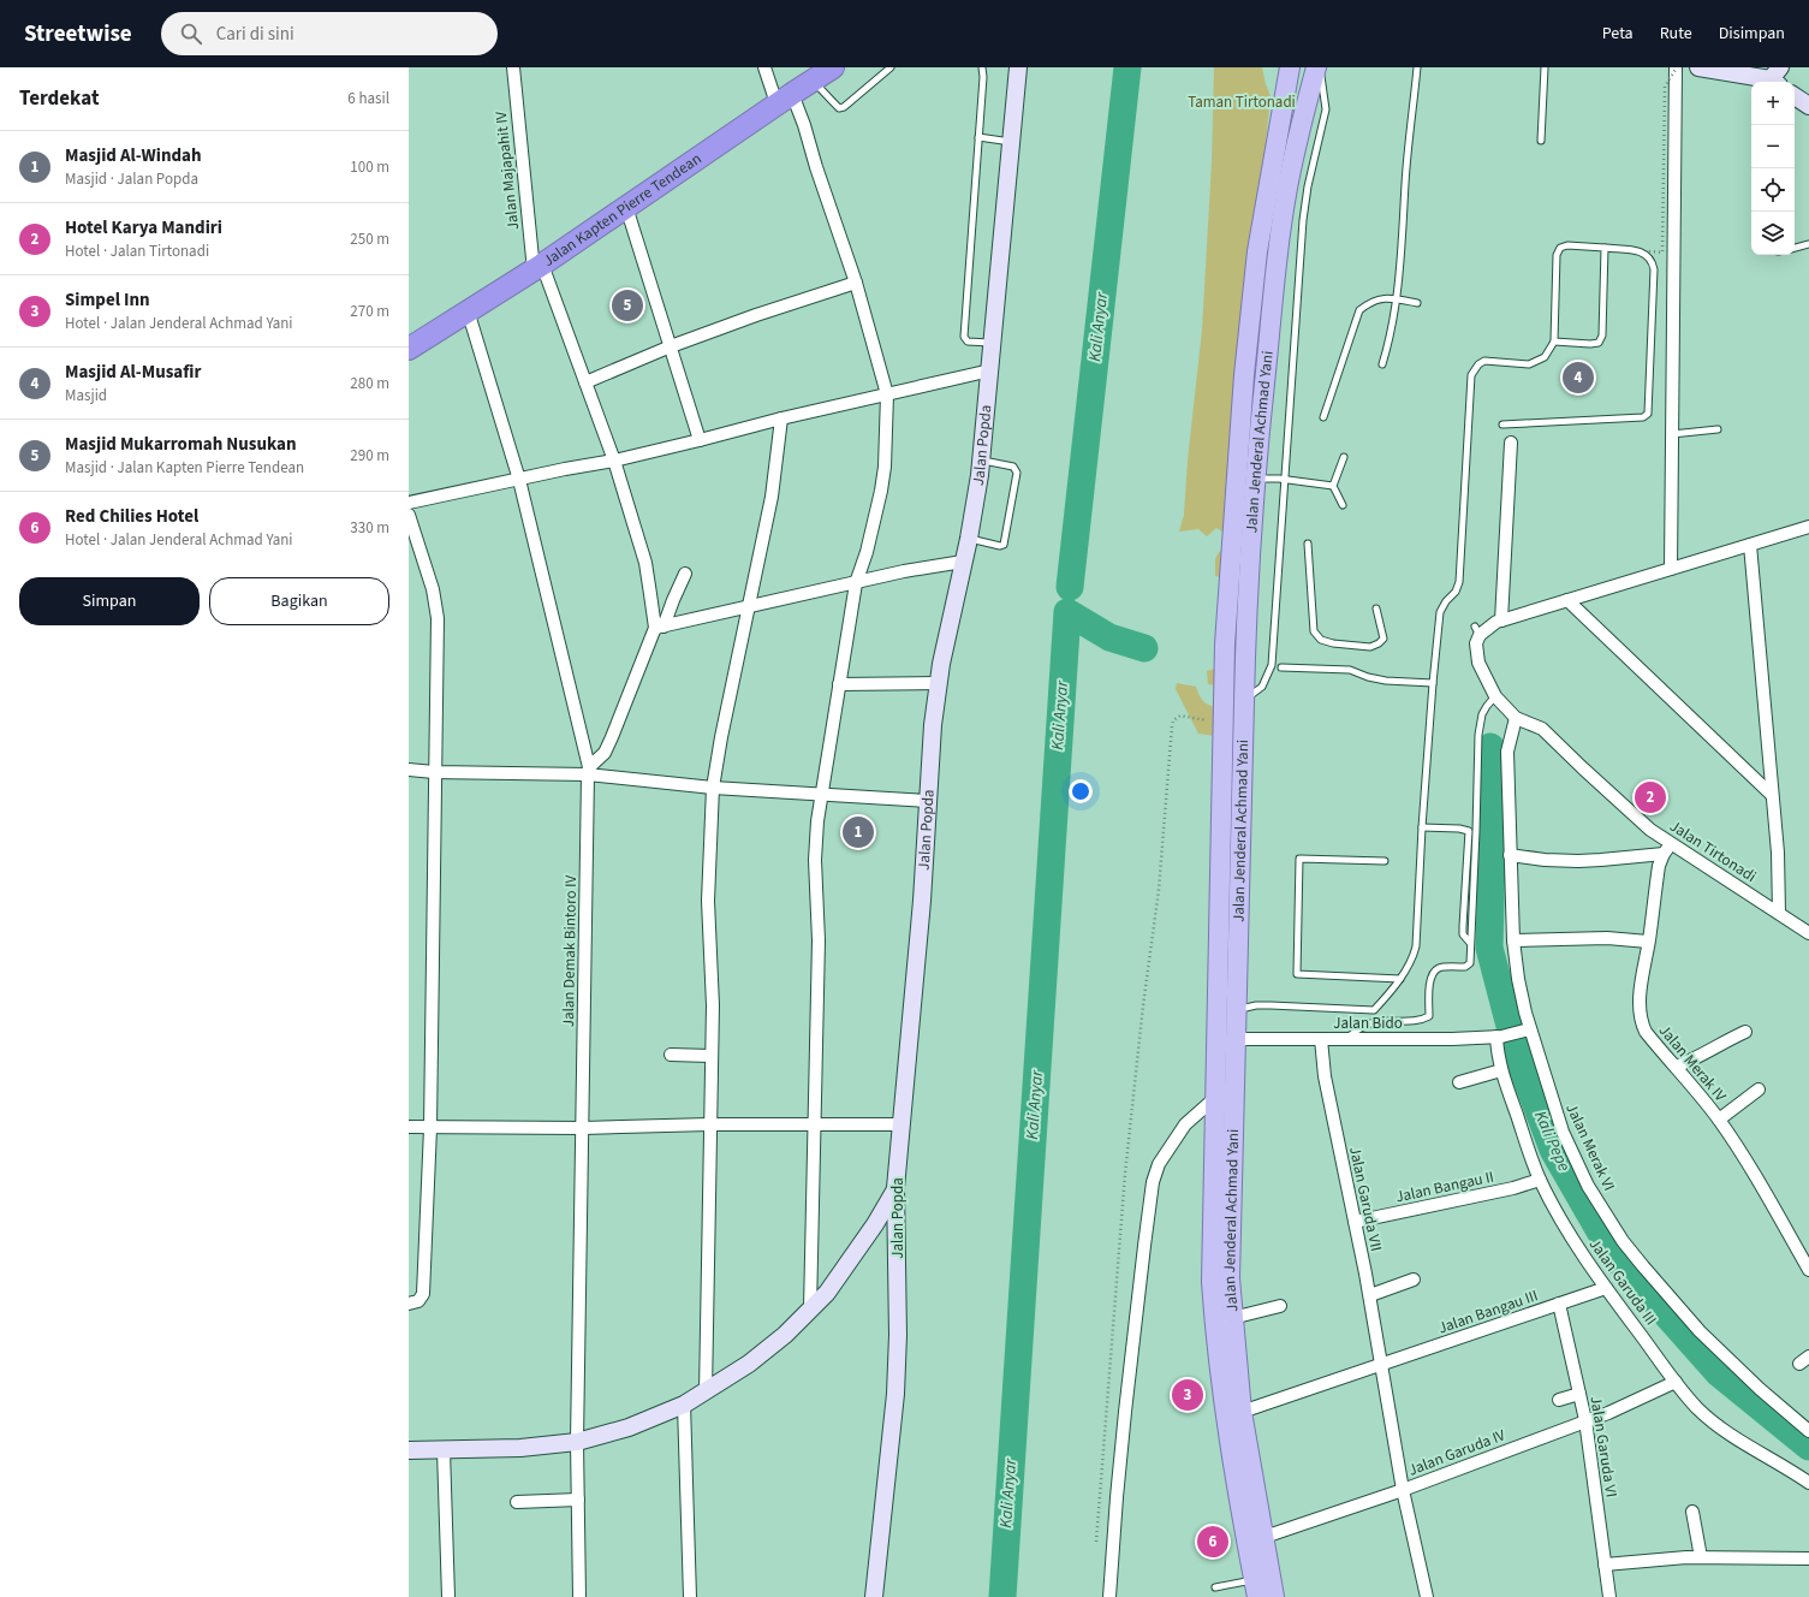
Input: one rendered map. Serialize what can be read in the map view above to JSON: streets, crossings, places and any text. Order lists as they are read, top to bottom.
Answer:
{
  "streets": {
    "highway": ["Jalan Kapten Pierre Tendean"],
    "main road": ["Jalan Jenderal Achmad Yani", "Jalan Popda"],
    "street": [
      "Jalan Majapahit IV",
      "Jalan Tirtonadi",
      "Jalan Demak Bintoro IV",
      "Jalan Bido",
      "Jalan Merak IV",
      "Jalan Merak VI",
      "Jalan Bangau II",
      "Jalan Garuda VII",
      "Jalan Garuda III",
      "Jalan Bangau III",
      "Jalan Garuda VI",
      "Jalan Garuda IV"
    ]
  },
  "crossings": [
    ["Jalan Majapahit IV", "Jalan Kapten Pierre Tendean"],
    ["Jalan Kapten Pierre Tendean", "Jalan Demak Bintoro IV"],
    ["Jalan Jenderal Achmad Yani", "Jalan Bido"],
    ["Jalan Jenderal Achmad Yani", "Jalan Bangau III"],
    ["Jalan Jenderal Achmad Yani", "Jalan Garuda IV"],
    ["Jalan Tirtonadi", "Jalan Merak VI"],
    ["Jalan Bido", "Jalan Merak VI"],
    ["Jalan Bido", "Jalan Garuda VII"],
    ["Jalan Bido", "Jalan Garuda III"],
    ["Jalan Bangau II", "Jalan Garuda VII"],
    ["Jalan Bangau II", "Jalan Garuda III"],
    ["Jalan Garuda VII", "Jalan Bangau III"],
    ["Jalan Garuda VII", "Jalan Garuda IV"],
    ["Jalan Garuda III", "Jalan Bangau III"],
    ["Jalan Garuda III", "Jalan Garuda IV"],
    ["Jalan Bangau III", "Jalan Garuda VI"],
    ["Jalan Garuda VI", "Jalan Garuda IV"]
  ],
  "water": ["Kali Anyar", "Kali Pepe"],
  "parks": ["Taman Tirtonadi"],
  "page": {
    "header": "Streetwise",
    "search": "Cari di sini",
    "nav": ["Peta", "Rute", "Disimpan"],
    "heading": ["Terdekat", "6 hasil"],
    "map_buttons": ["+", "−"],
    "list": [
      {
        "mark": "1",
        "name": "Masjid Al-Windah",
        "note": "Masjid · Jalan Popda",
        "value": "100 m"
      },
      {
        "mark": "2",
        "name": "Hotel Karya Mandiri",
        "note": "Hotel · Jalan Tirtonadi",
        "value": "250 m"
      },
      {
        "mark": "3",
        "name": "Simpel Inn",
        "note": "Hotel · Jalan Jenderal Achmad Yani",
        "value": "270 m"
      },
      {
        "mark": "4",
        "name": "Masjid Al-Musafir",
        "note": "Masjid",
        "value": "280 m"
      },
      {
        "mark": "5",
        "name": "Masjid Mukarromah Nusukan",
        "note": "Masjid · Jalan Kapten Pierre Tendean",
        "value": "290 m"
      },
      {
        "mark": "6",
        "name": "Red Chilies Hotel",
        "note": "Hotel · Jalan Jenderal Achmad Yani",
        "value": "330 m"
      }
    ],
    "pins": [
      "5",
      "4",
      "2",
      "1",
      "3",
      "6"
    ],
    "buttons": ["Simpan", "Bagikan"]
  }
}
